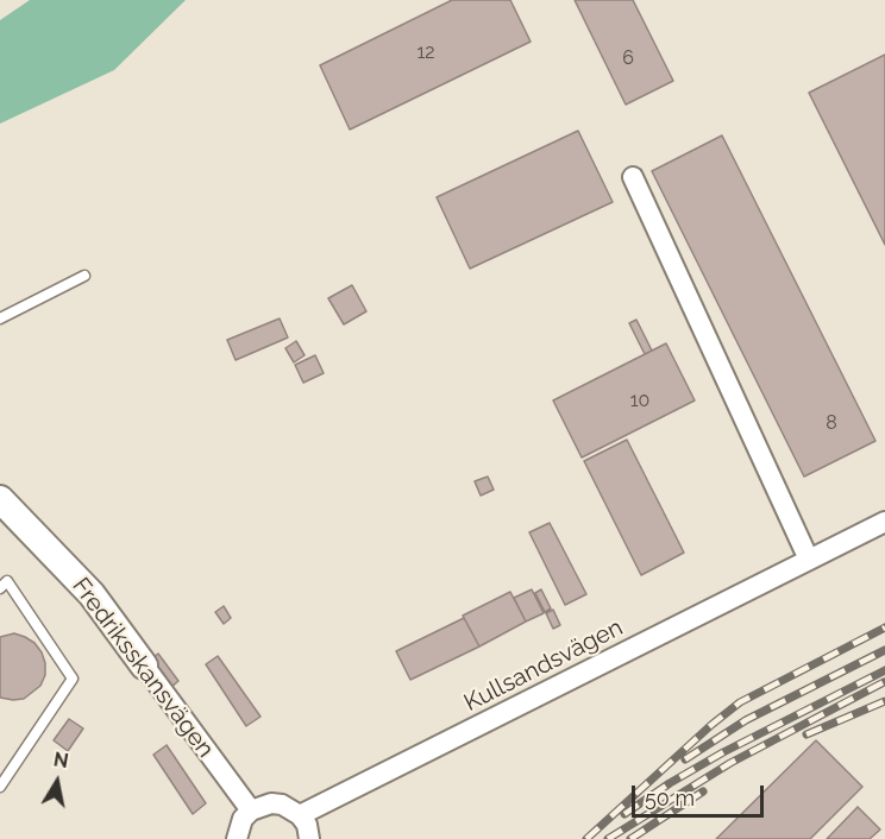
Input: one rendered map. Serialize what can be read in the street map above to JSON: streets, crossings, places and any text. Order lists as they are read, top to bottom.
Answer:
{
  "streets": {
    "main road": ["Fredriksskansvägen"],
    "street": ["Kullsandsvägen"]
  },
  "house_numbers": [
    "12",
    "6",
    "10",
    "8"
  ],
  "scale_bar": "50 m",
  "north": "top"
}
